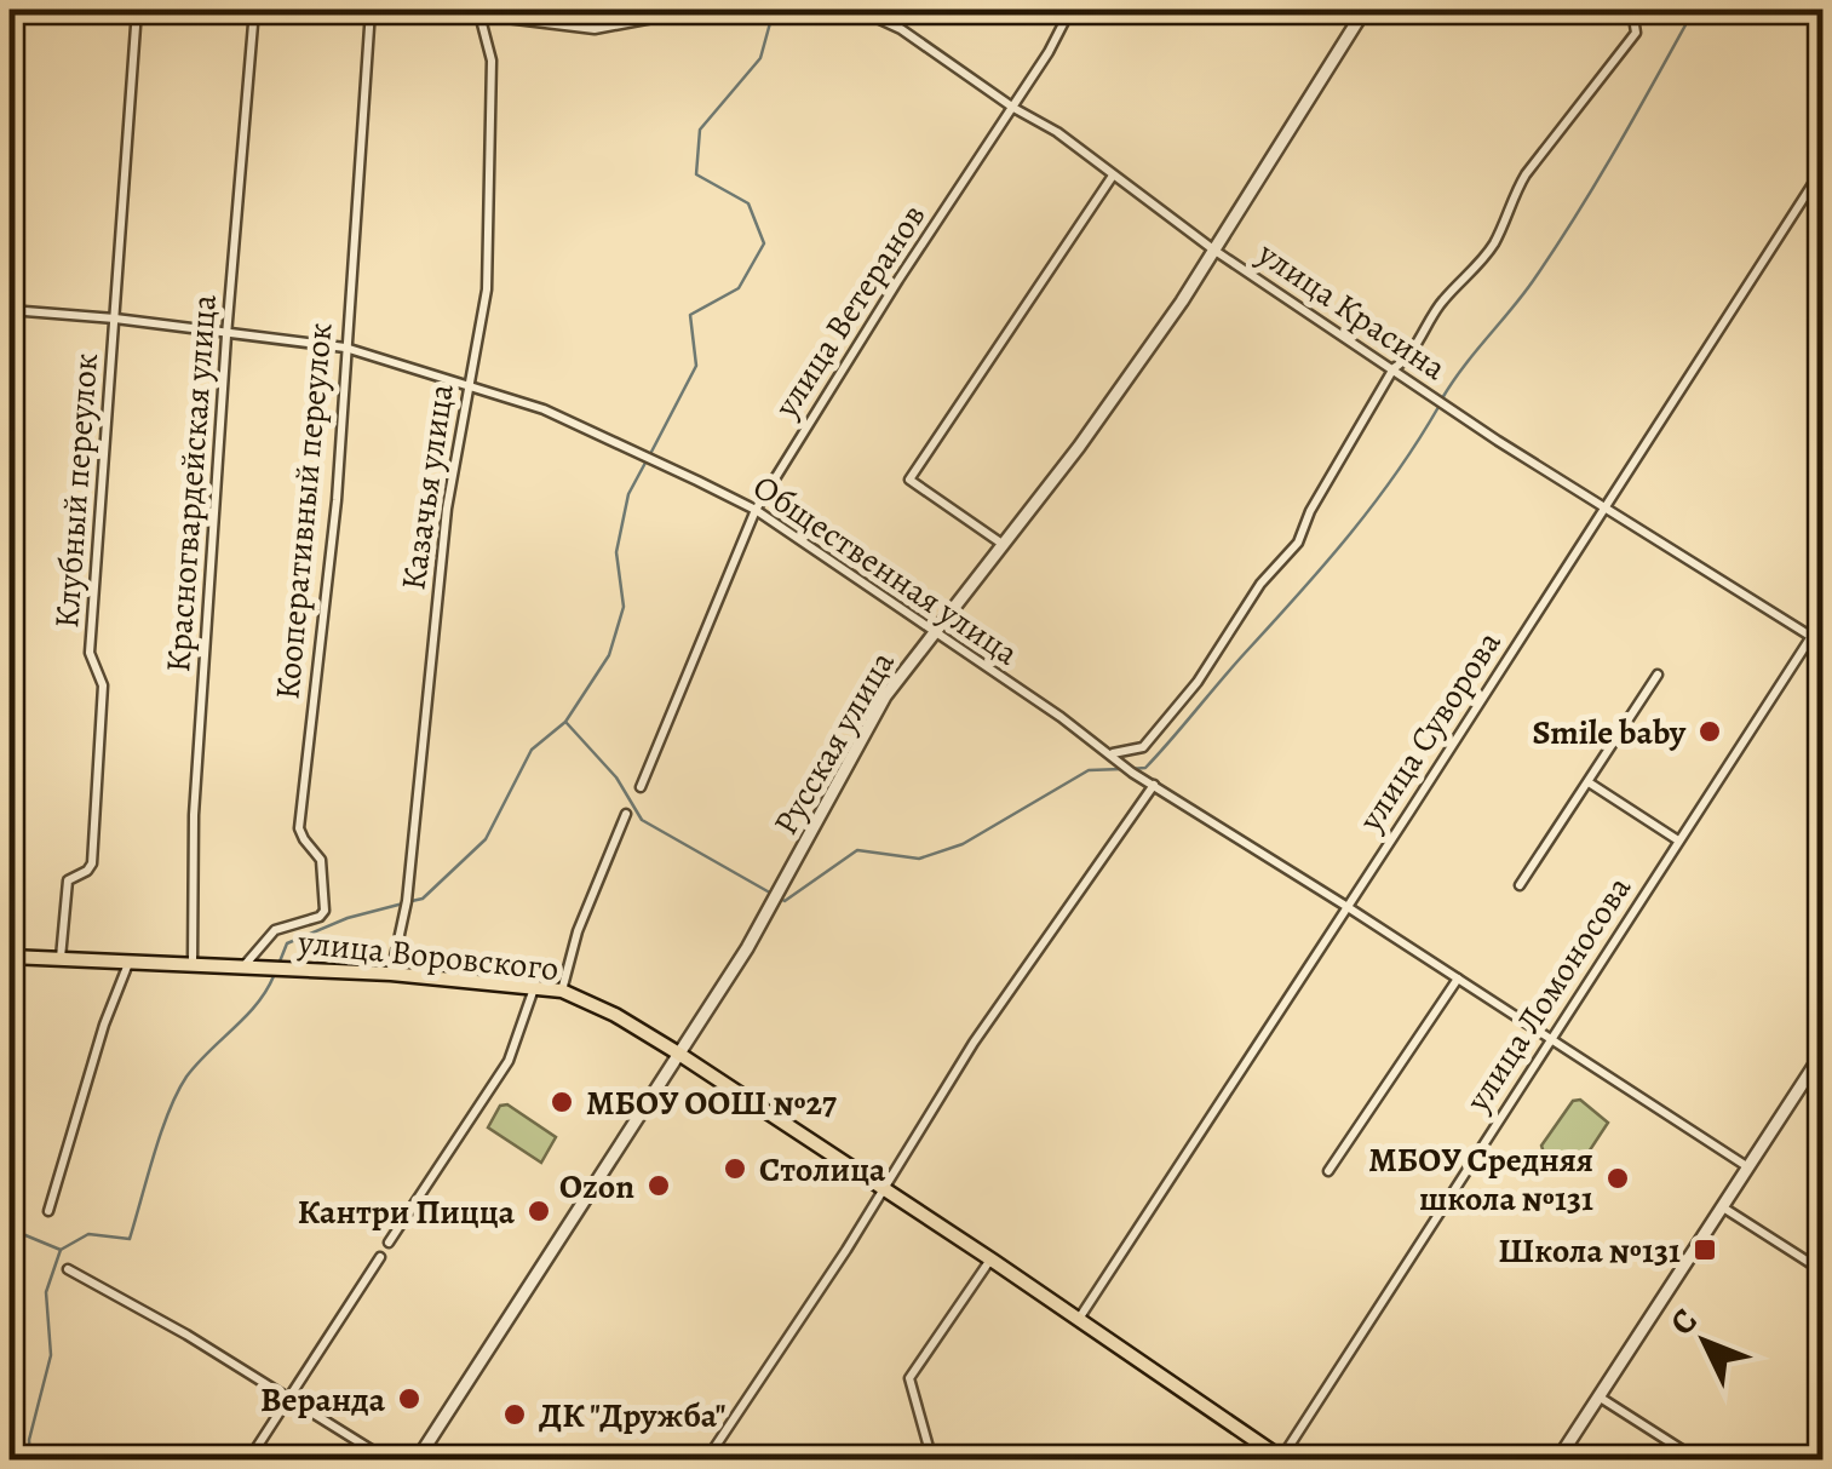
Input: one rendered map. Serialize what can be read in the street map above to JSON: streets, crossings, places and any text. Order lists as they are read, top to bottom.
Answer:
{
  "streets": {
    "main road": ["улица Воровского"],
    "street": [
      "улица Ветеранов",
      "улица Красина",
      "Красногвардейская улица",
      "Казачья улица",
      "Клубный переулок",
      "Кооперативный переулок",
      "Общественная улица",
      "улица Суворова",
      "Русская улица",
      "улица Ломоносова"
    ]
  },
  "crossings": [
    ["улица Ветеранов", "улица Красина"],
    ["улица Ветеранов", "Общественная улица"],
    ["улица Красина", "улица Суворова"],
    ["улица Красина", "Русская улица"],
    ["улица Красина", "улица Ломоносова"],
    ["Красногвардейская улица", "Общественная улица"],
    ["Красногвардейская улица", "улица Воровского"],
    ["Казачья улица", "Общественная улица"],
    ["Казачья улица", "улица Воровского"],
    ["Клубный переулок", "Общественная улица"],
    ["Клубный переулок", "улица Воровского"],
    ["Кооперативный переулок", "Общественная улица"],
    ["Кооперативный переулок", "улица Воровского"],
    ["Общественная улица", "улица Суворова"],
    ["Общественная улица", "Русская улица"],
    ["Общественная улица", "улица Ломоносова"],
    ["улица Суворова", "улица Воровского"],
    ["Русская улица", "улица Воровского"],
    ["улица Воровского", "улица Ломоносова"]
  ],
  "places": {
    "other": [
      "Smile baby",
      "МБОУ ООШ №27",
      "Столица",
      "МБОУ Средняя школа №131",
      "Ozon",
      "Кантри Пицца",
      "Веранда",
      "ДК \"Дружба\""
    ],
    "transit": ["Школа №131"]
  },
  "north": "top left"
}
